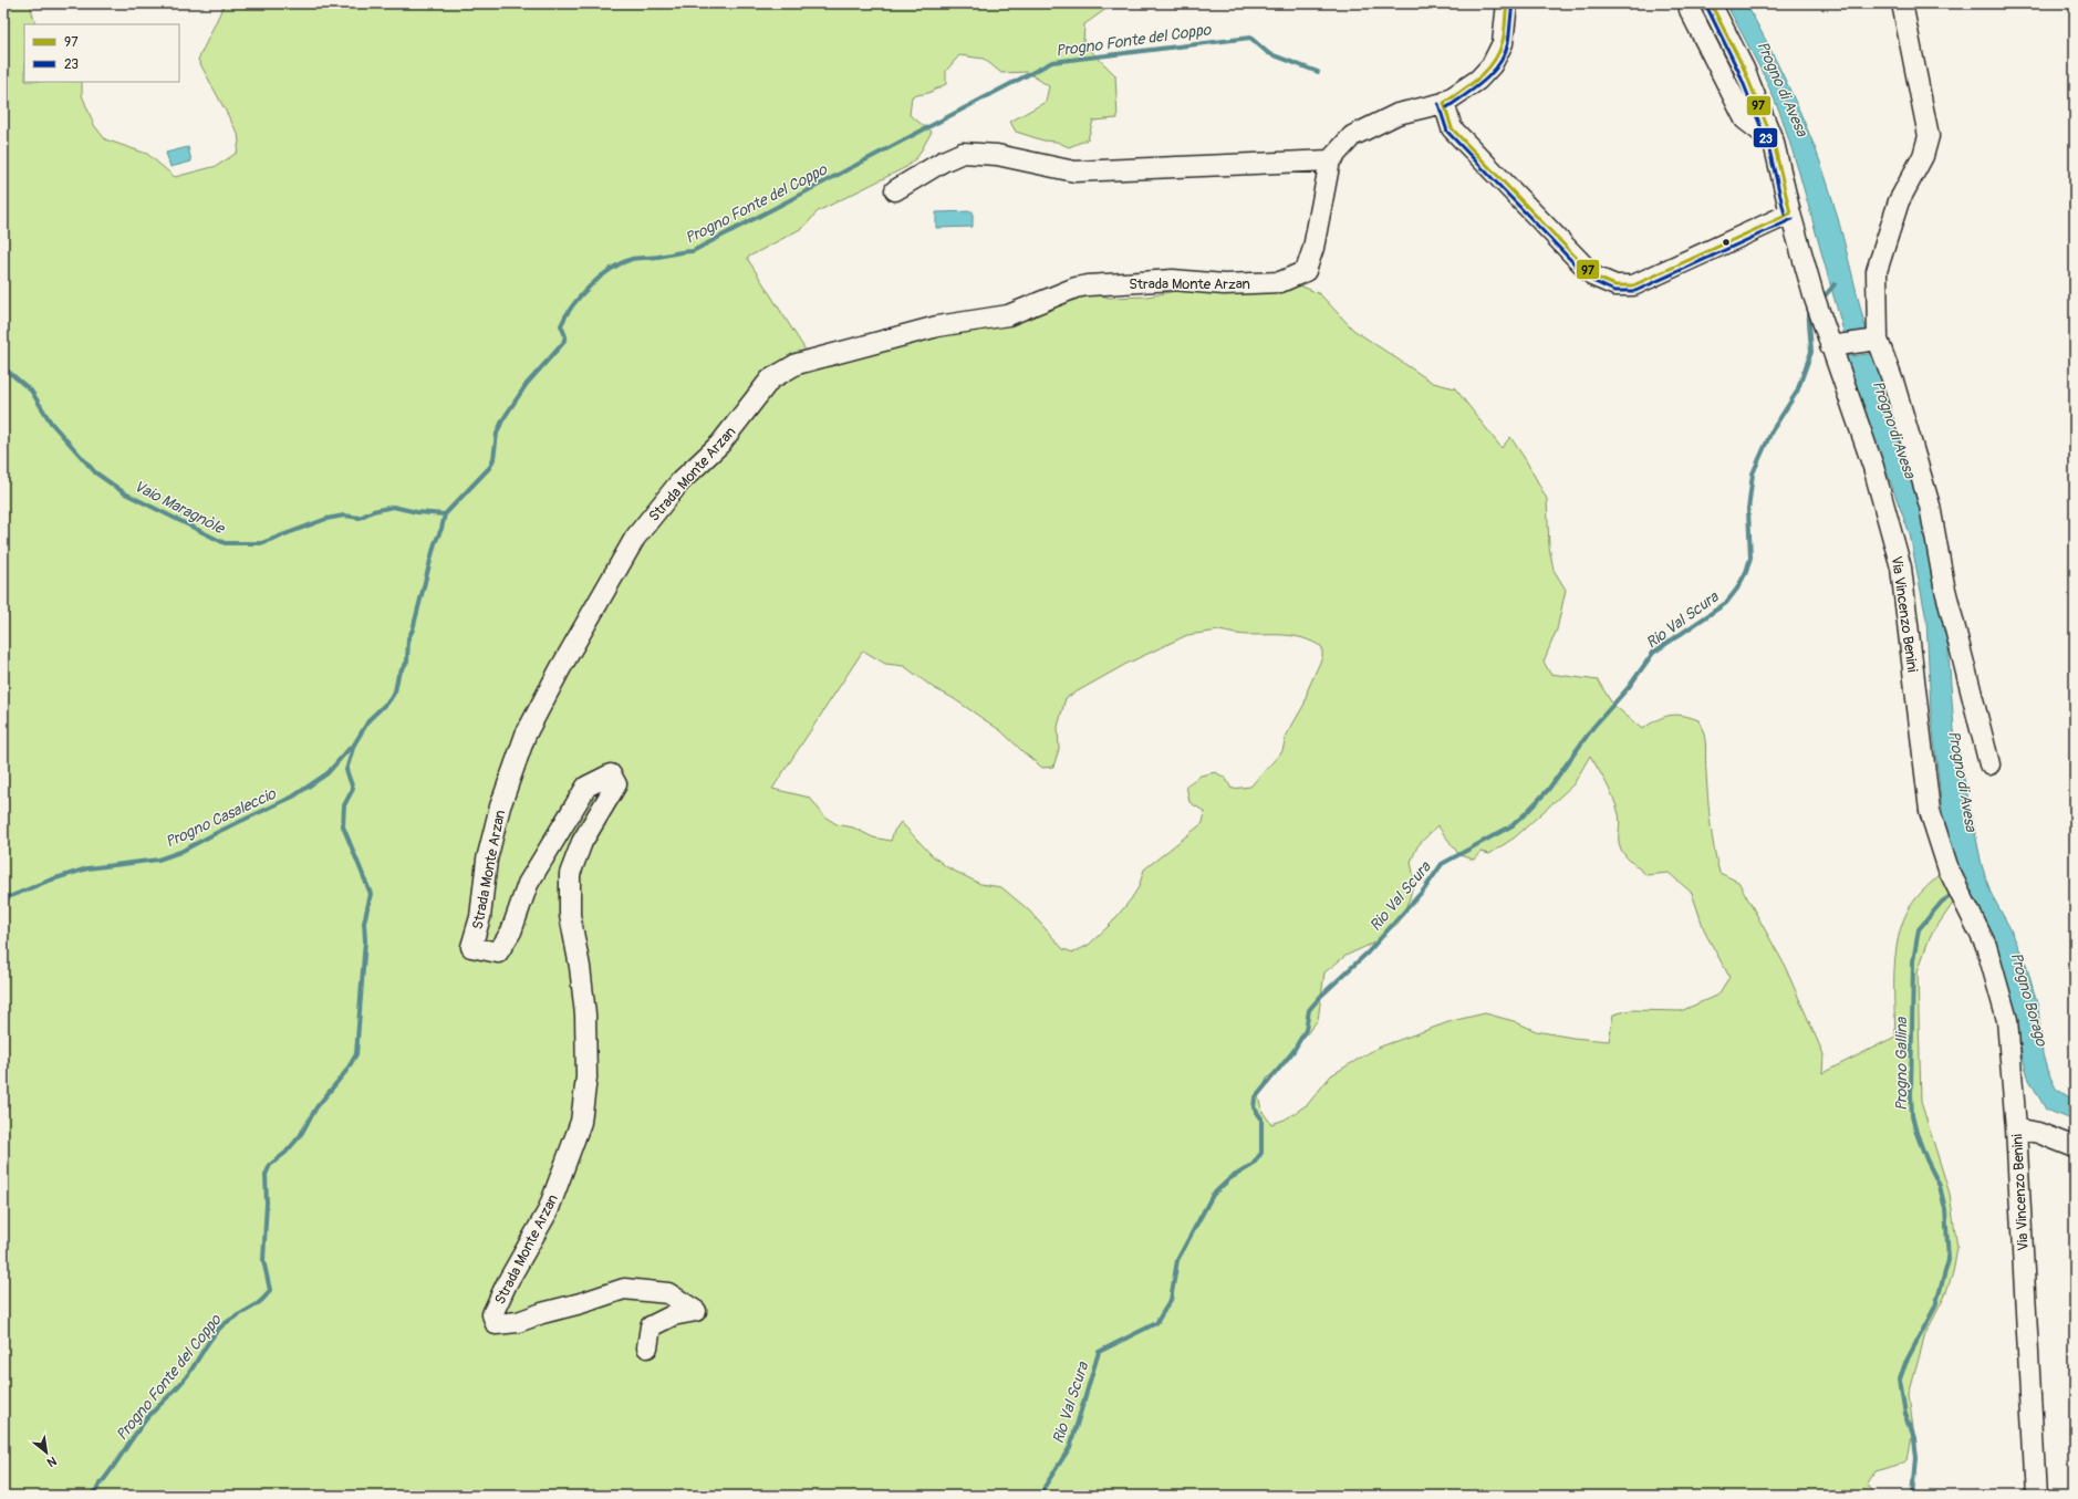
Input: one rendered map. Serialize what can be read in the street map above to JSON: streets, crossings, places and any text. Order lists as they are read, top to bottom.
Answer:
{
  "streets": {
    "street": ["Strada Monte Arzan", "Via Vincenzo Benini"]
  },
  "water": [
    "Progno Fonte del Coppo",
    "Progno di Avesa",
    "Vaio Maragnòle",
    "Rio Val Scura",
    "Progno Casaleccio",
    "Progno Borago",
    "Progno Gallina"
  ],
  "lines": ["transit line 97", "transit line 23"],
  "legend": ["97", "23"],
  "north": "bottom right"
}
